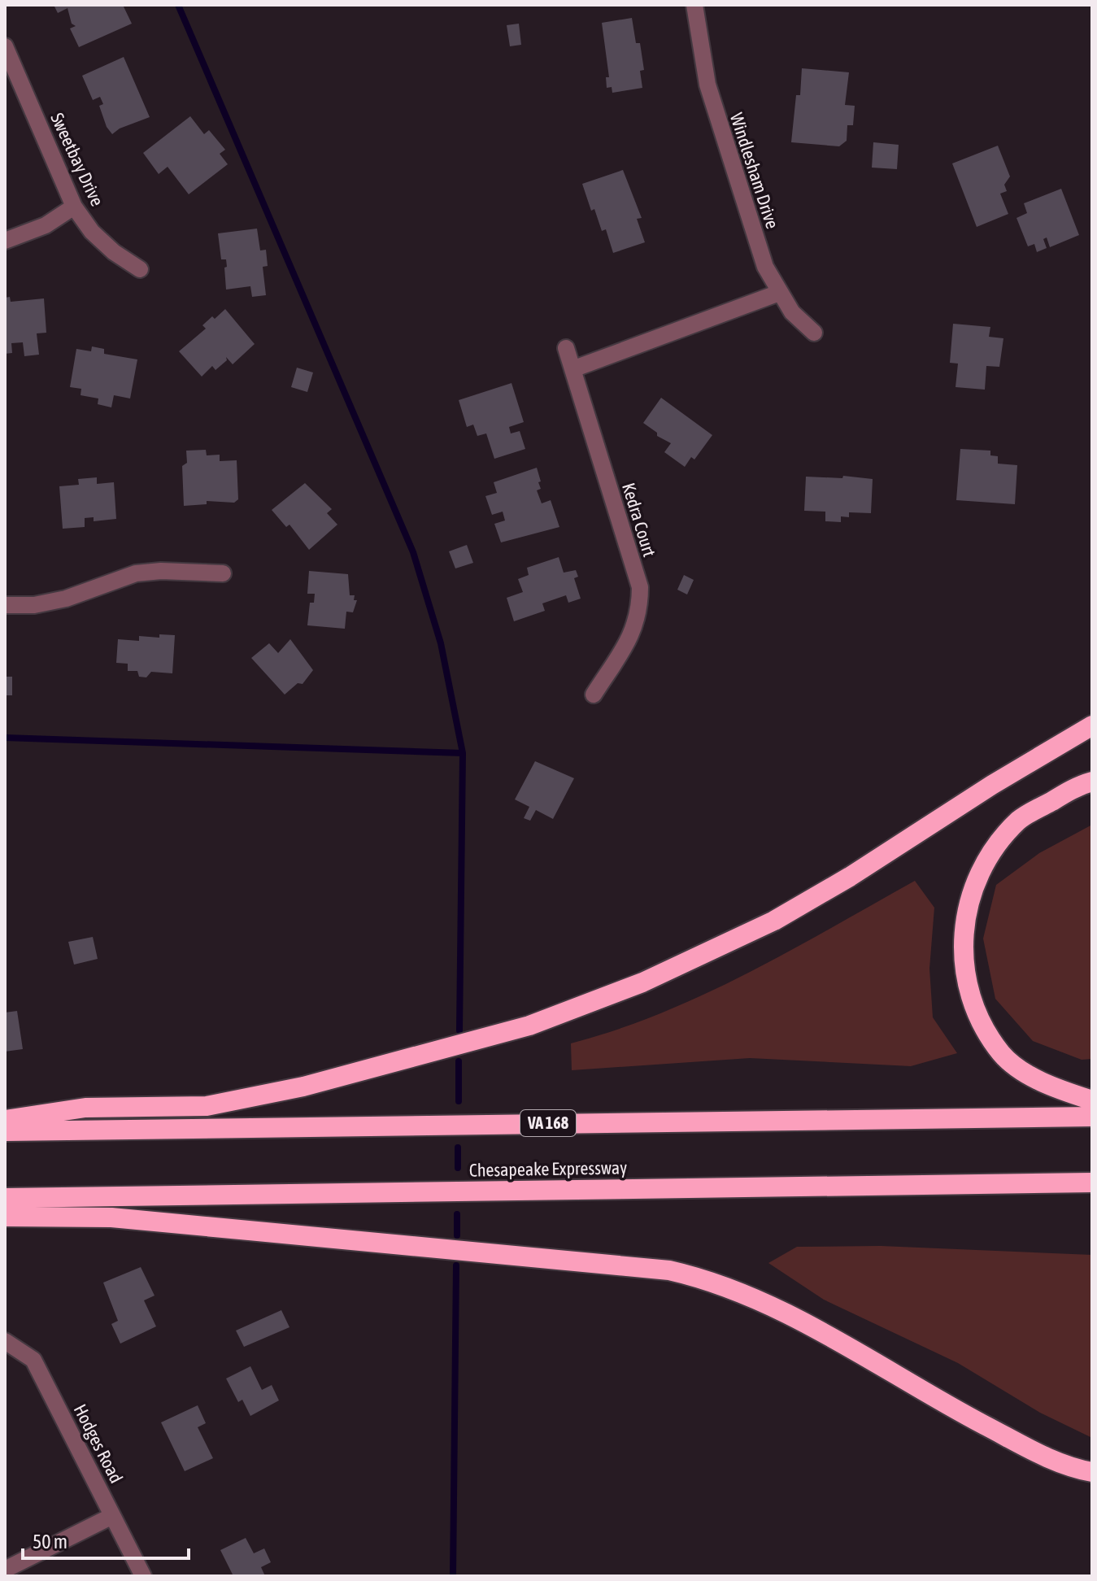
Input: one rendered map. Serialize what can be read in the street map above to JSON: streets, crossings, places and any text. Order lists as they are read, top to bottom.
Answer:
{
  "streets": {
    "highway": ["VA 168", "Chesapeake Expressway"],
    "street": [
      "Sweetbay Drive",
      "Windlesham Drive",
      "Kedra Court",
      "Hodges Road"
    ]
  },
  "scale_bar": "50 m"
}
